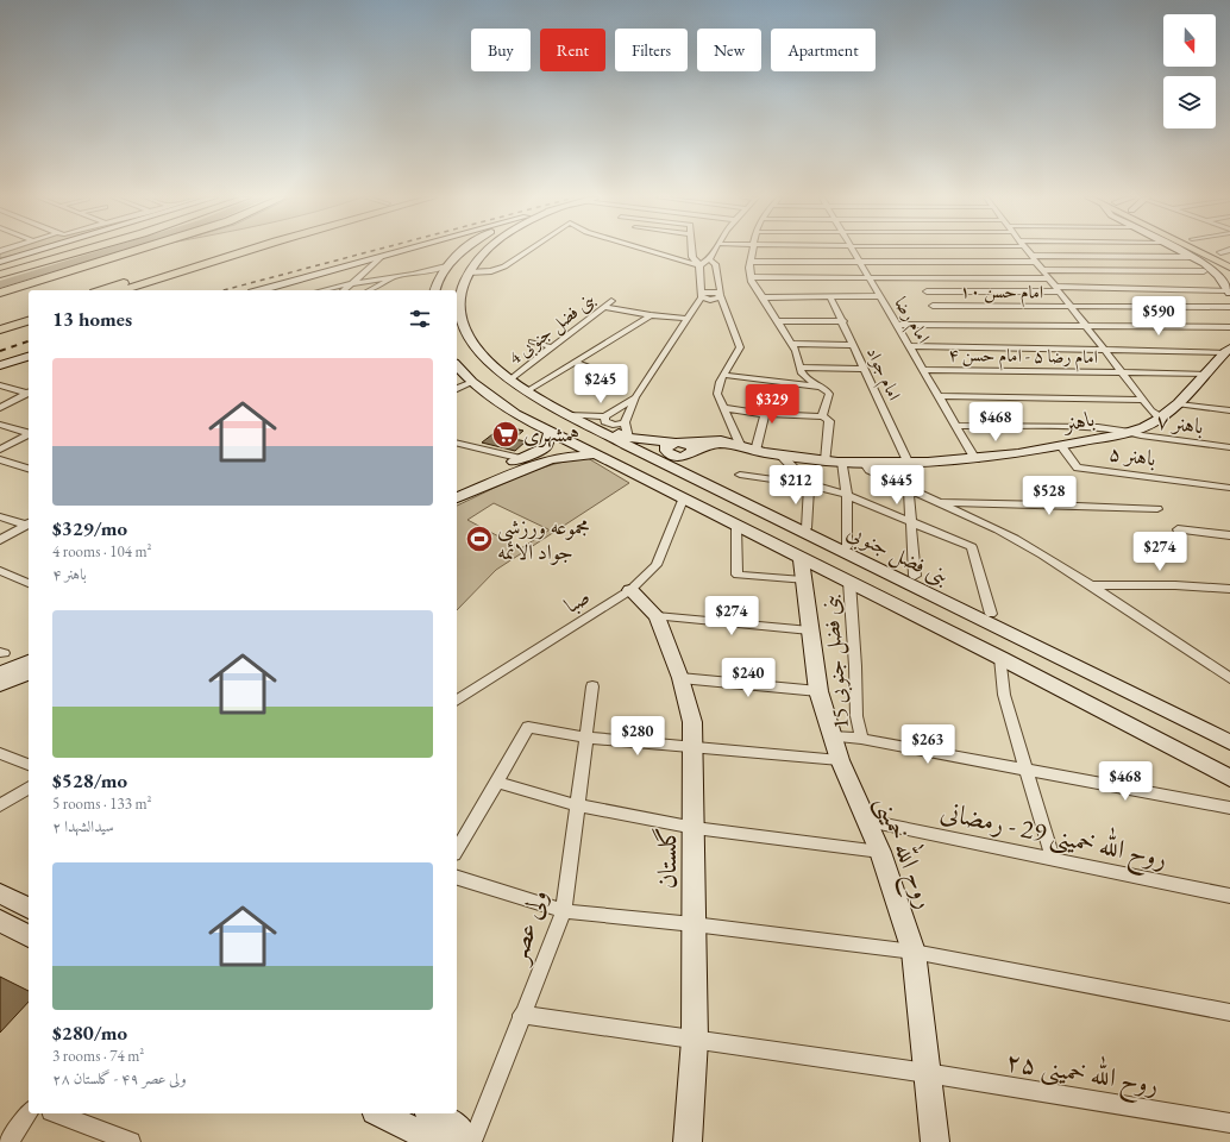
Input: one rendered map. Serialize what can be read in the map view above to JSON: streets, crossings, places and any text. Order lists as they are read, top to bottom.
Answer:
{
  "streets": {
    "main road": [
      "باهنر",
      "بنی فضل جنوبی",
      "روح الله خمینی",
      "گلستان"
    ],
    "street": [
      "امام حسن ۱۰",
      "امام رضا",
      "بنی فضل جنوبی 4",
      "امام رضا ۵ - امام حسن ۴",
      "امام جواد",
      "باهنر ۷",
      "باهنر ۵",
      "صبا",
      "بنی فضل جنوبی 15",
      "روح الله خمینی 29 - رمضانی",
      "ولی عصر",
      "روح الله خمینی ۲۵"
    ]
  },
  "crossings": [
    ["امام رضا", "امام رضا ۵ - امام حسن ۴"],
    ["امام رضا", "باهنر"],
    ["امام رضا", "باهنر ۷"],
    ["بنی فضل جنوبی 4", "بنی فضل جنوبی"],
    ["امام رضا ۵ - امام حسن ۴", "باهنر"],
    ["امام جواد", "باهنر"],
    ["باهنر", "باهنر ۷"],
    ["باهنر", "باهنر ۵"],
    ["باهنر", "بنی فضل جنوبی"],
    ["صبا", "گلستان"],
    ["روح الله خمینی 29 - رمضانی", "روح الله خمینی"],
    ["روح الله خمینی", "روح الله خمینی ۲۵"],
    ["گلستان", "روح الله خمینی ۲۵"],
    ["ولی عصر", "روح الله خمینی ۲۵"]
  ],
  "places": {
    "supermarket": ["همشهری"],
    "sports": ["مجموعه ورزشی جواد الائمه"]
  },
  "north": "bottom",
  "page": {
    "chip": [
      "Buy",
      "Rent",
      "Filters",
      "New",
      "Apartment"
    ],
    "heading": "13 homes",
    "price": [
      "$590",
      "$245",
      "$329",
      "$468",
      "$212",
      "$445",
      "$528",
      "$274",
      "$274",
      "$240",
      "$280",
      "$263",
      "$468"
    ],
    "list": [
      {
        "name": "$329/mo",
        "note": "4 rooms · 104 m² · باهنر ۴"
      },
      {
        "name": "$528/mo",
        "note": "5 rooms · 133 m² · سیدالشهدا ۲"
      },
      {
        "name": "$280/mo",
        "note": "3 rooms · 74 m² · ولی عصر ۴۹ - گلستان ۲۸"
      }
    ]
  }
}
